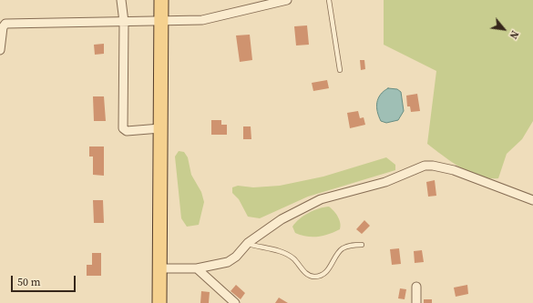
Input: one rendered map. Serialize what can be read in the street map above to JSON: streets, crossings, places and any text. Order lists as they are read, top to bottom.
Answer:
{
  "scale_bar": "50 m",
  "north": "bottom right"
}
